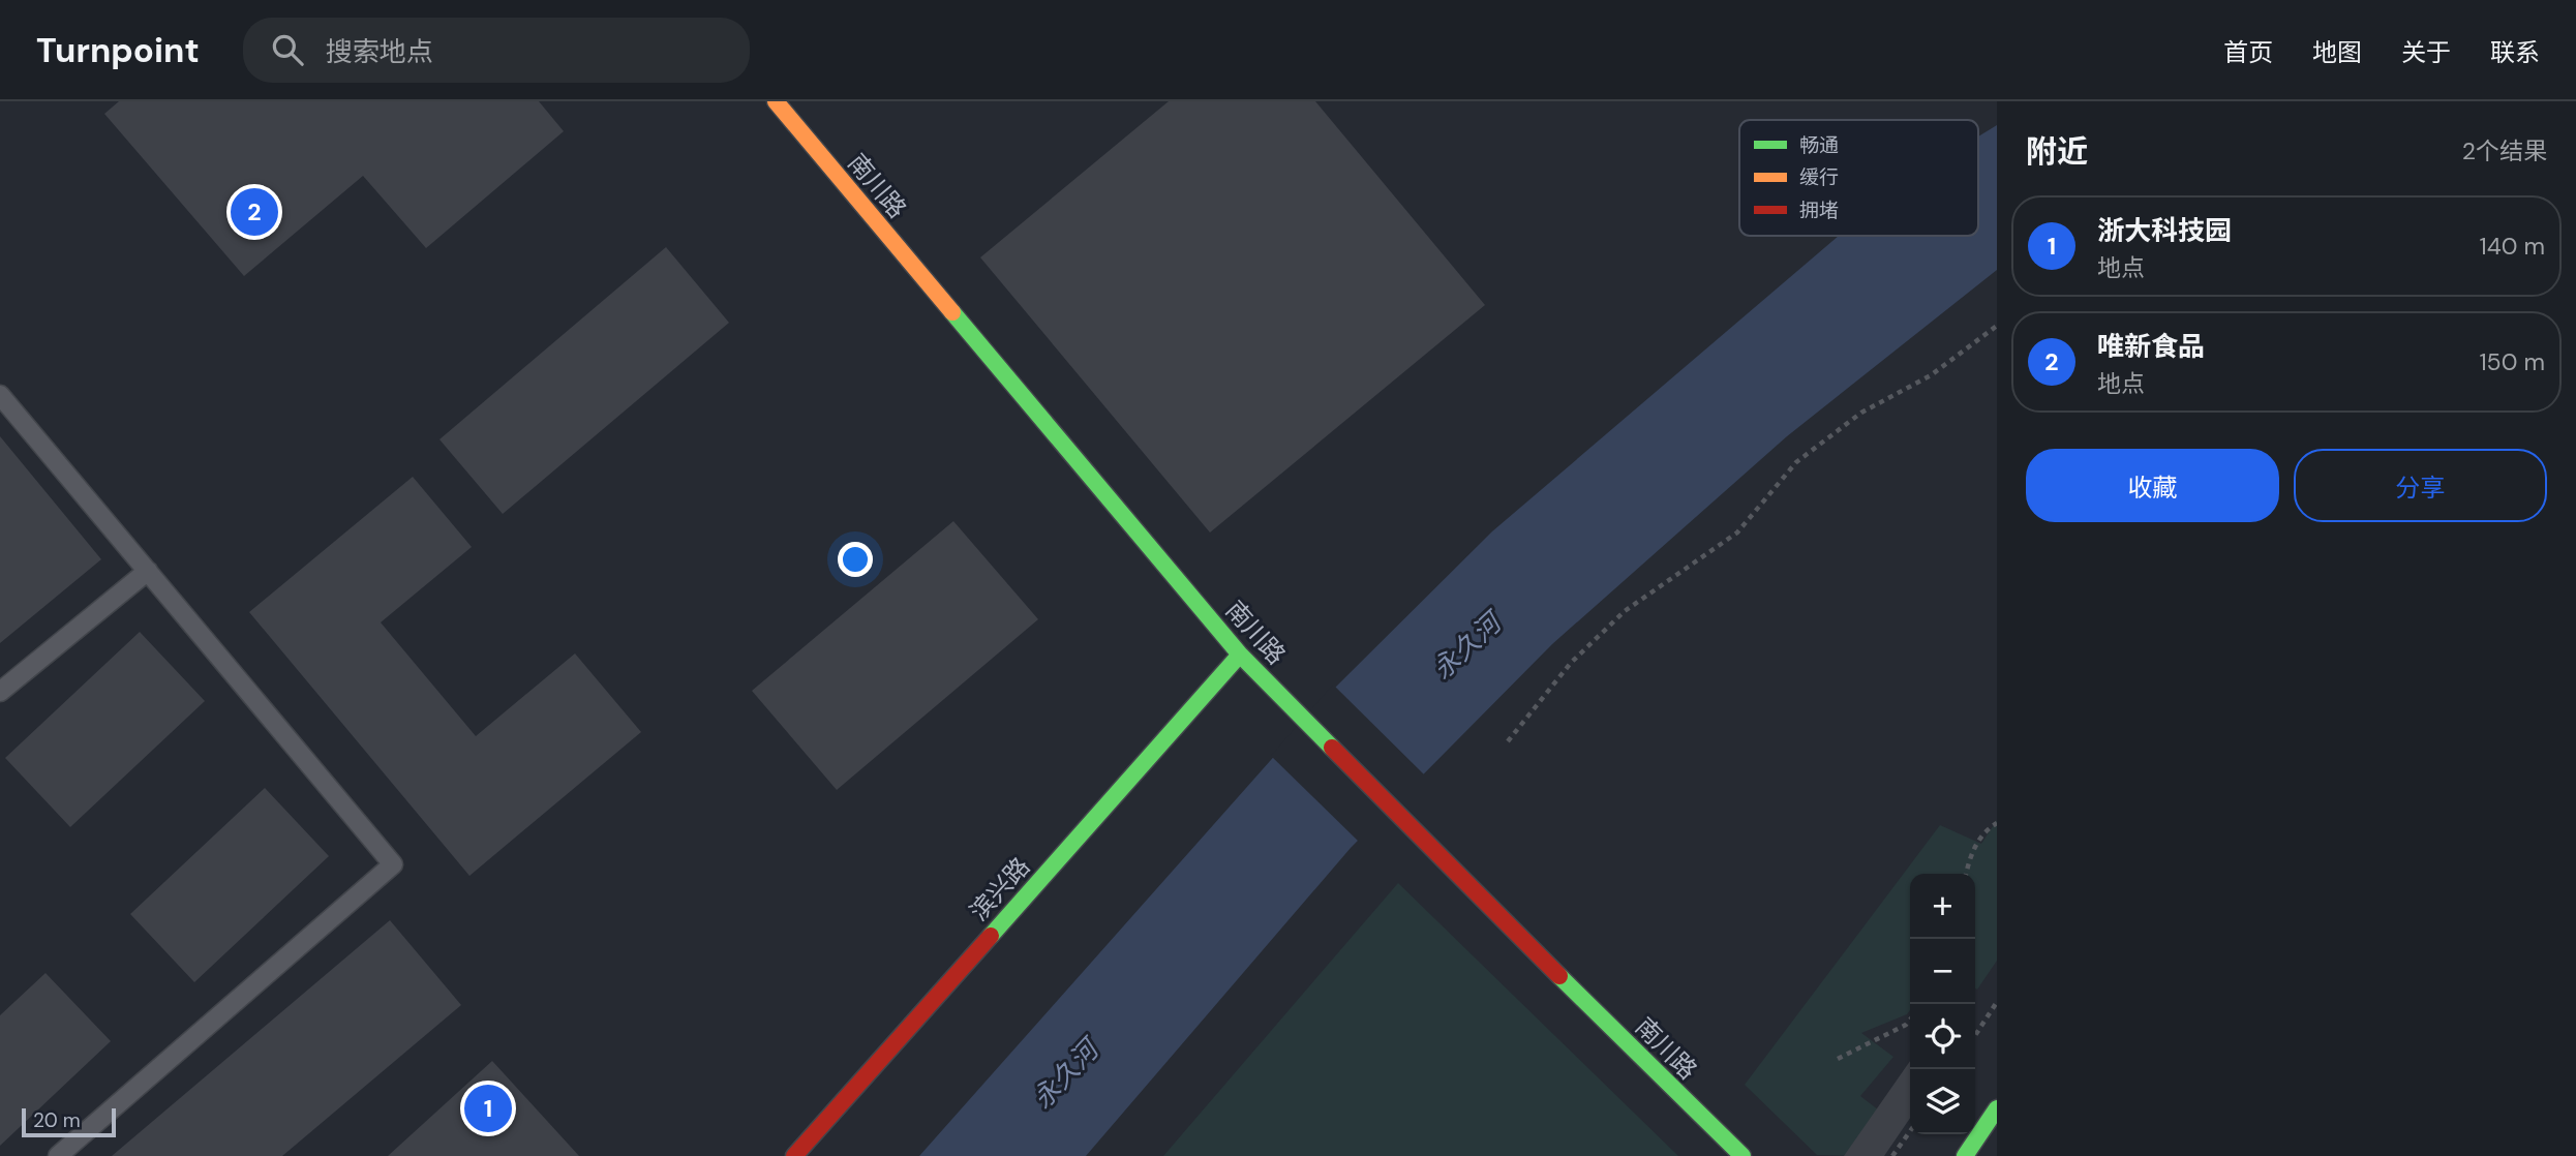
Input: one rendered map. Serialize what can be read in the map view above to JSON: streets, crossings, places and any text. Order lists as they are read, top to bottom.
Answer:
{
  "streets": {
    "street": ["南川路", "滨兴路"]
  },
  "crossings": [
    ["南川路", "滨兴路"]
  ],
  "water": ["永久河"],
  "legend": ["畅通", "缓行", "拥堵"],
  "scale_bar": "20 m",
  "page": {
    "header": "Turnpoint",
    "search": "搜索地点",
    "nav": [
      "首页",
      "地图",
      "关于",
      "联系"
    ],
    "heading": ["附近", "2个结果"],
    "pins": ["2", "1"],
    "list": [
      {
        "mark": "1",
        "name": "浙大科技园",
        "note": "地点",
        "value": "140 m"
      },
      {
        "mark": "2",
        "name": "唯新食品",
        "note": "地点",
        "value": "150 m"
      }
    ],
    "buttons": ["收藏", "分享"],
    "map_buttons": ["+", "−"],
    "scale": "20 m"
  }
}
